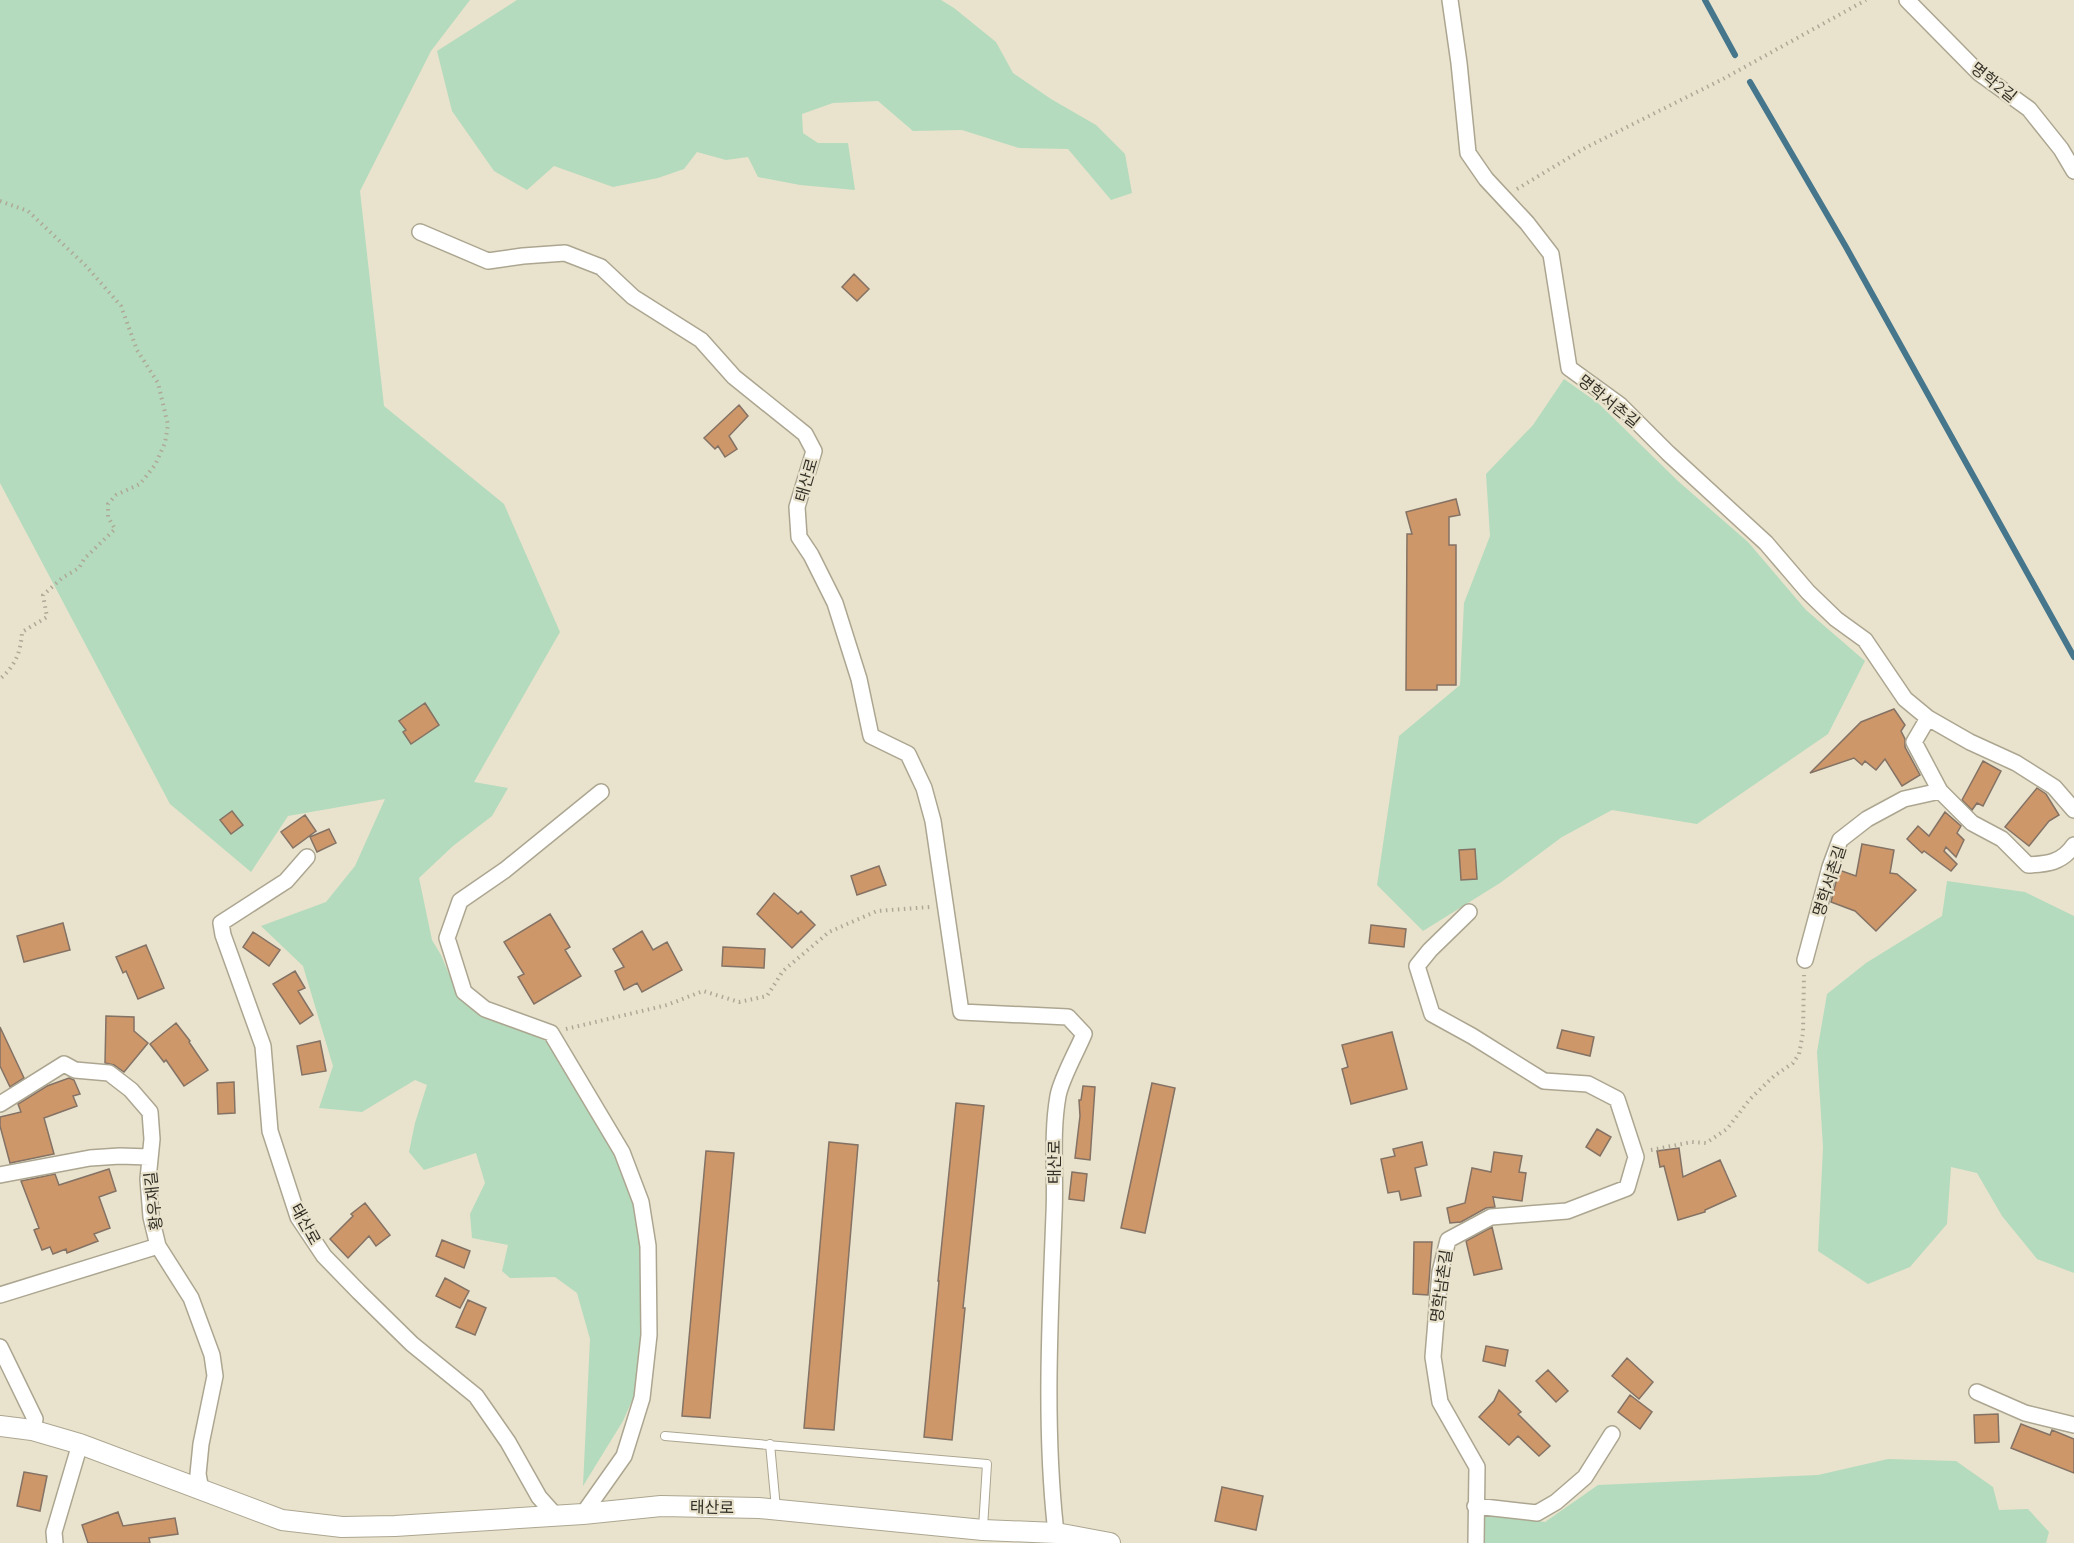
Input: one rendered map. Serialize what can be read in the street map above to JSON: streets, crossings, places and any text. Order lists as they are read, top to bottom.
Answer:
{
  "streets": {
    "street": [
      "명학2길",
      "명학서촌길",
      "태산로",
      "황우재길",
      "명학남촌길"
    ]
  },
  "crossings": [
    ["태산로", "황우재길"]
  ]
}
